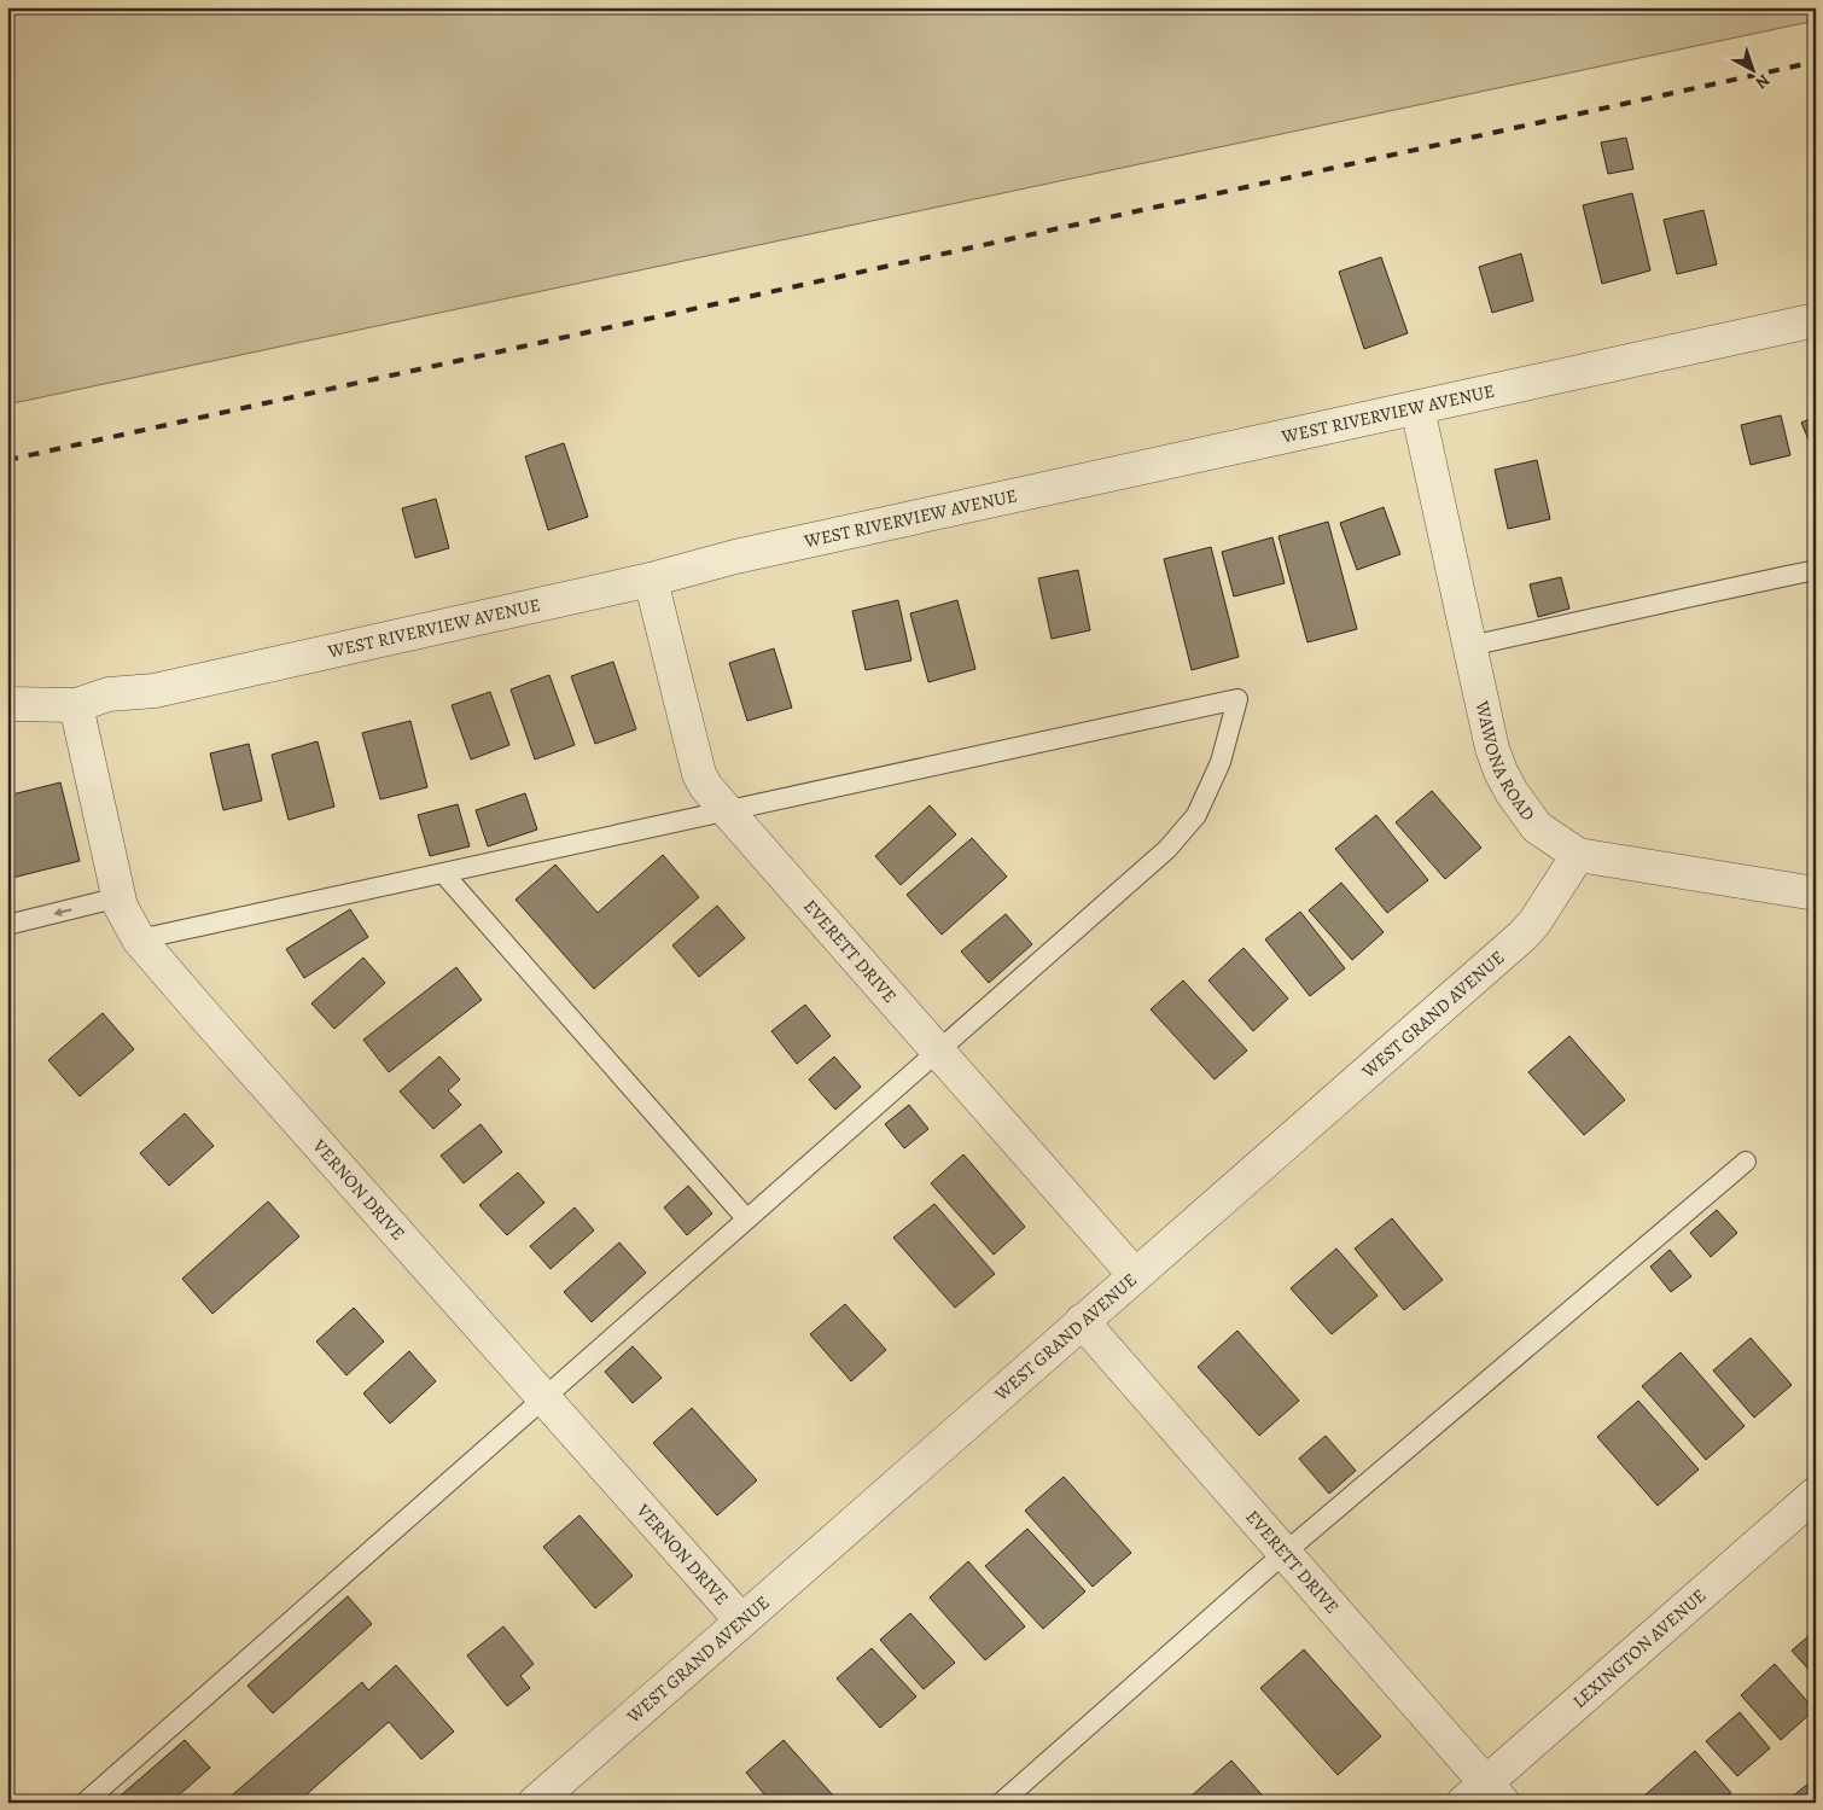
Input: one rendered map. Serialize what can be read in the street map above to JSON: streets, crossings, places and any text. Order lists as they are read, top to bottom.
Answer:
{
  "streets": {
    "street": [
      "WEST RIVERVIEW AVENUE",
      "WAWONA ROAD",
      "EVERETT DRIVE",
      "WEST GRAND AVENUE",
      "VERNON DRIVE",
      "LEXINGTON AVENUE"
    ]
  },
  "crossings": [
    ["WEST RIVERVIEW AVENUE", "WAWONA ROAD"],
    ["WEST RIVERVIEW AVENUE", "EVERETT DRIVE"],
    ["WEST RIVERVIEW AVENUE", "VERNON DRIVE"],
    ["WAWONA ROAD", "WEST GRAND AVENUE"],
    ["EVERETT DRIVE", "WEST GRAND AVENUE"],
    ["EVERETT DRIVE", "LEXINGTON AVENUE"],
    ["WEST GRAND AVENUE", "VERNON DRIVE"]
  ],
  "north": "bottom right"
}
